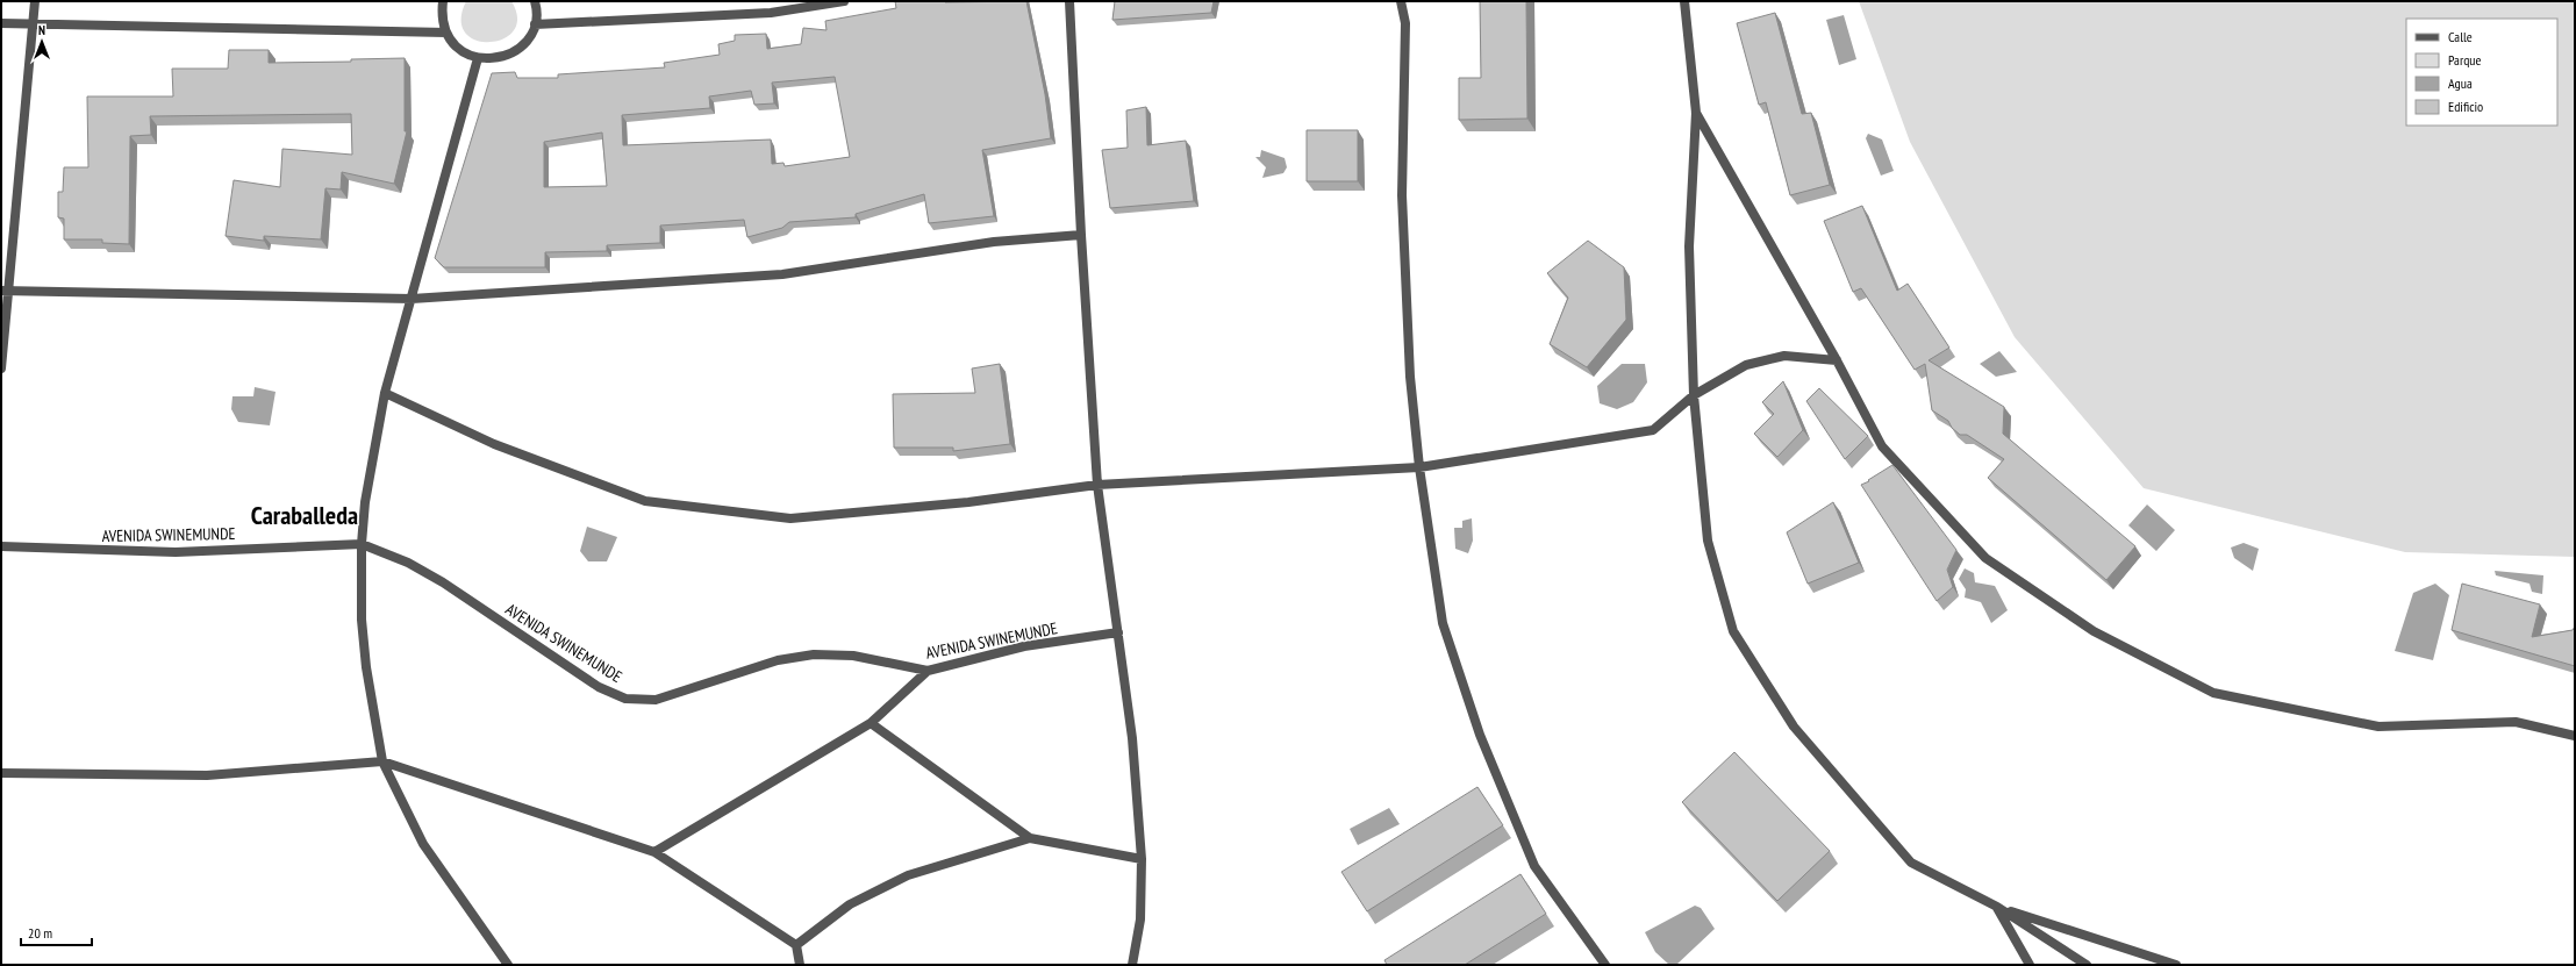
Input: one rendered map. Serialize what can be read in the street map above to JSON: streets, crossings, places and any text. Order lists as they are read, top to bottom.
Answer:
{
  "streets": {
    "street": ["AVENIDA SWINEMUNDE"]
  },
  "districts": ["Caraballeda"],
  "legend": [
    "Calle",
    "Parque",
    "Agua",
    "Edificio"
  ],
  "scale_bar": "20 m",
  "north": "top"
}
